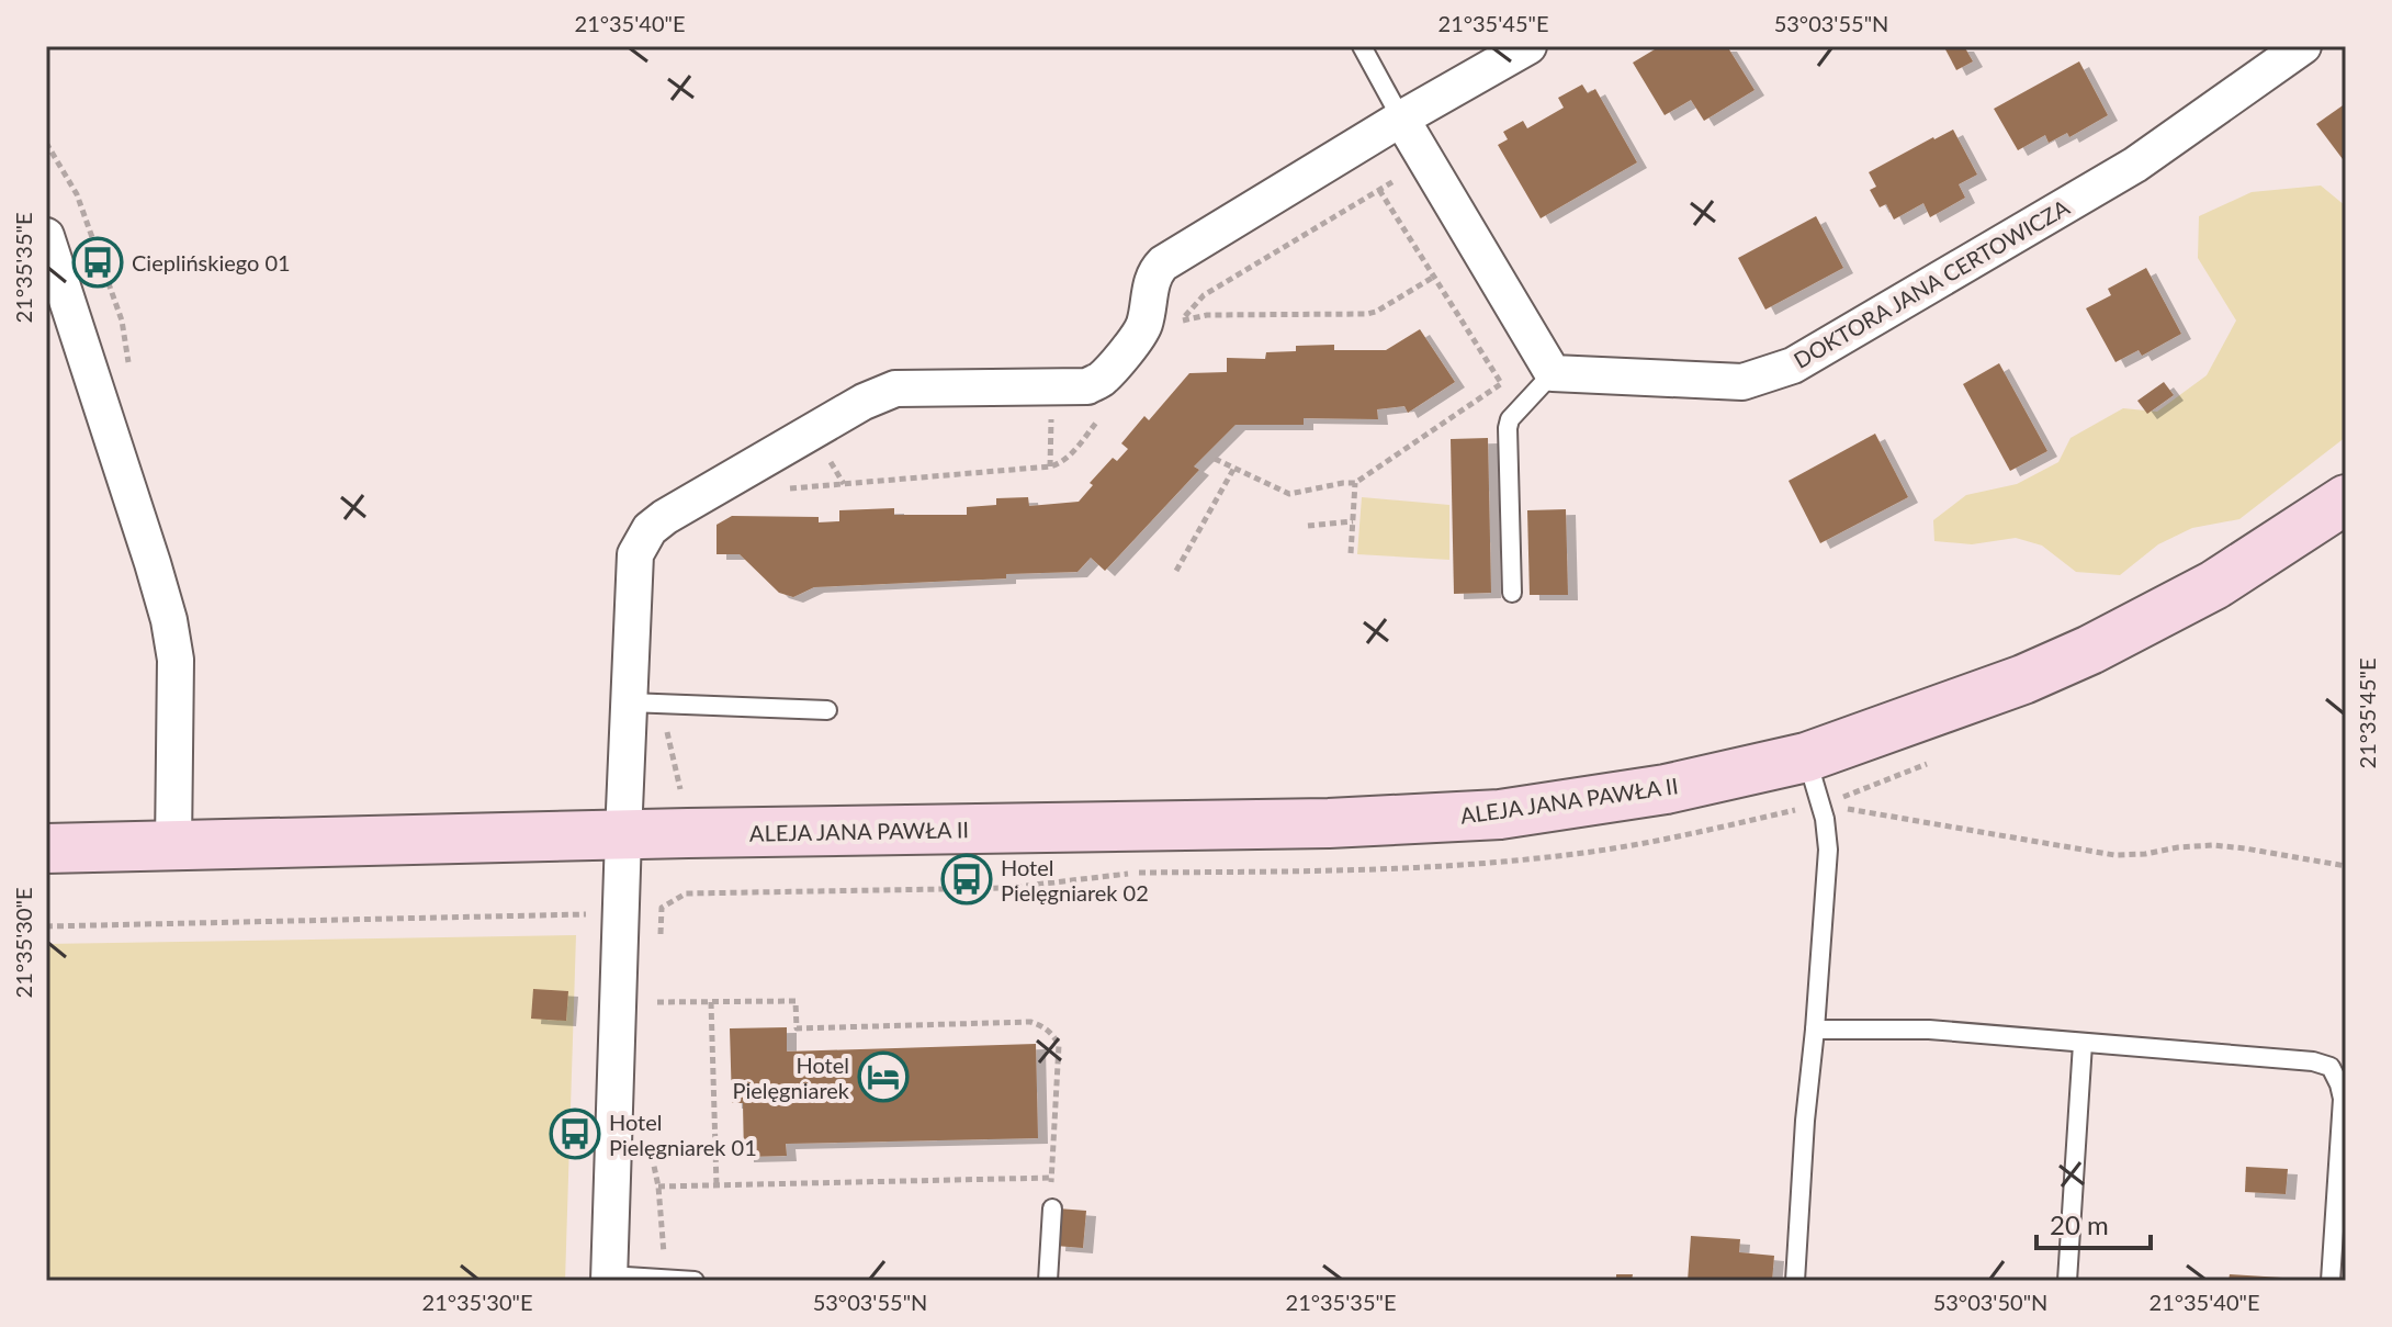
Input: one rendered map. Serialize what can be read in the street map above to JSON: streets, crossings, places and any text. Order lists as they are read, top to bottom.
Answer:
{
  "streets": {
    "street": ["DOKTORA JANA CERTOWICZA", "ALEJA JANA PAWŁA II"]
  },
  "places": {
    "bus stop": ["Cieplińskiego 01", "Hotel Pielęgniarek 02", "Hotel Pielęgniarek 01"],
    "hotel": ["Hotel Pielęgniarek"]
  },
  "scale_bar": "20 m",
  "coordinates": [
    "21°35'40\"E",
    "21°35'45\"E",
    "53°03'55\"N",
    "21°35'35\"E",
    "21°35'30\"E",
    "53°03'50\"N"
  ]
}
